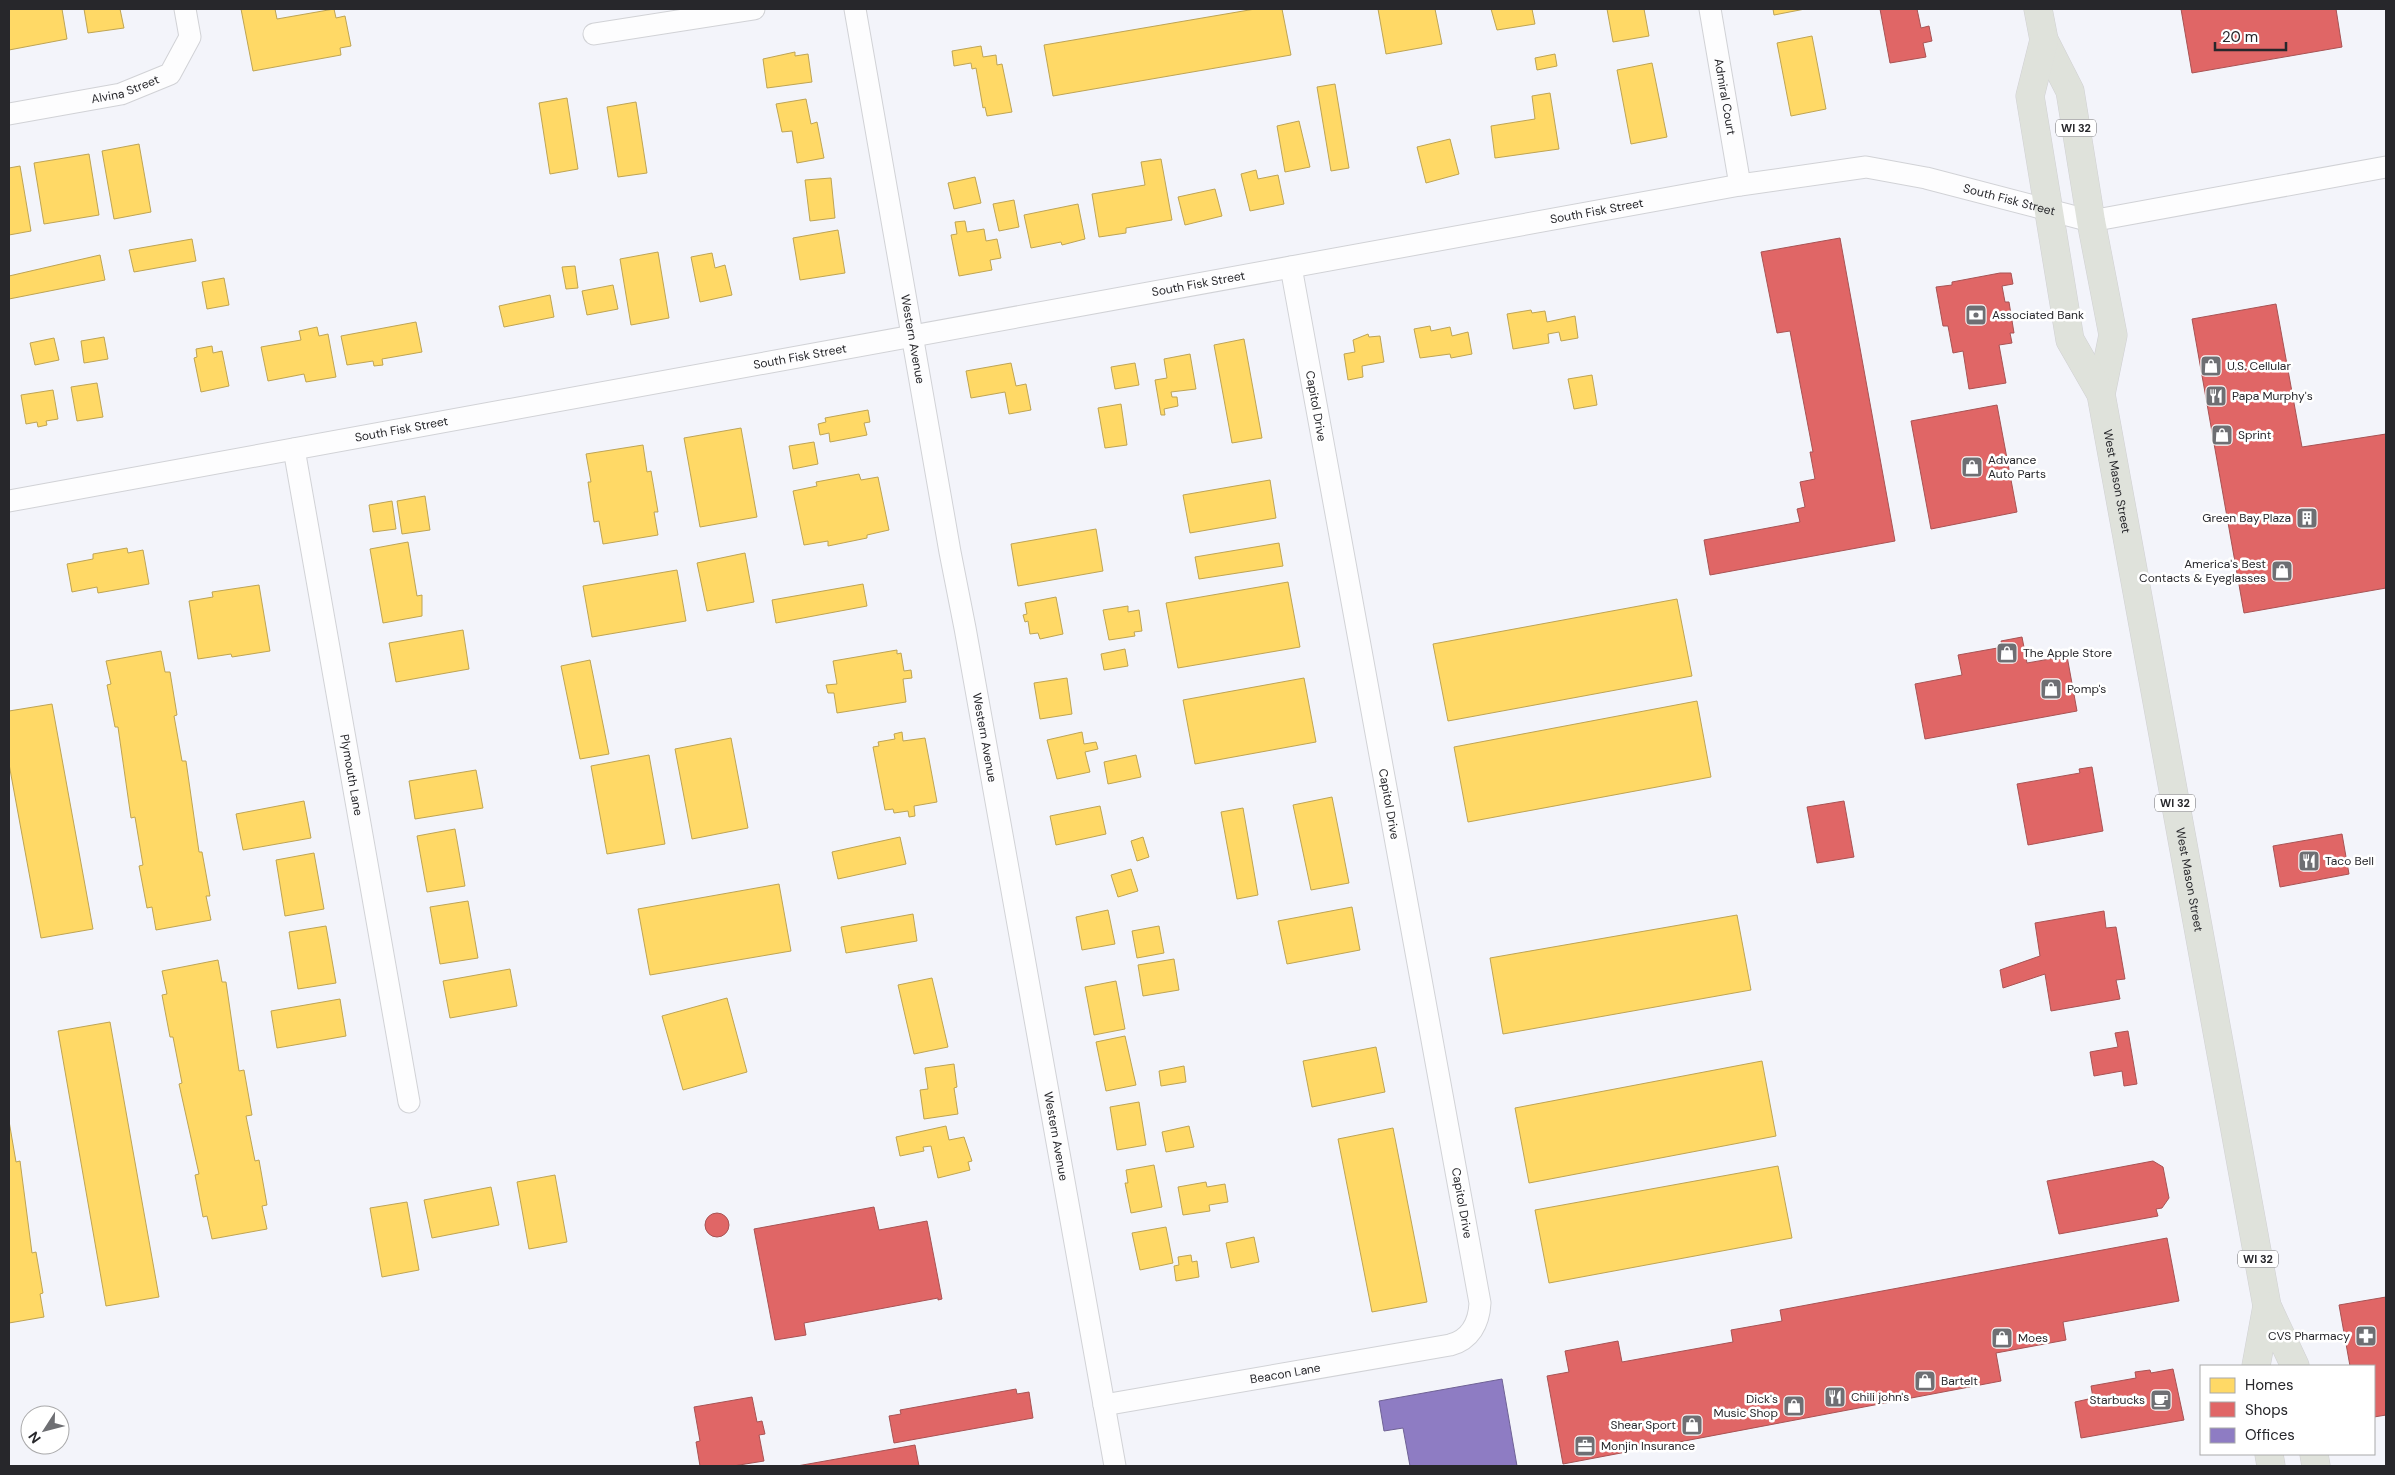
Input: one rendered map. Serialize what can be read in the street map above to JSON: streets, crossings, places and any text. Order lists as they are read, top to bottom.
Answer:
{
  "streets": {
    "main road": ["WI 32", "West Mason Street"],
    "street": [
      "Alvina Street",
      "Admiral Court",
      "South Fisk Street",
      "Western Avenue",
      "Capitol Drive",
      "Plymouth Lane",
      "Beacon Lane"
    ]
  },
  "crossings": [
    ["Admiral Court", "South Fisk Street"],
    ["South Fisk Street", "Western Avenue"],
    ["South Fisk Street", "Capitol Drive"],
    ["South Fisk Street", "West Mason Street"],
    ["South Fisk Street", "Plymouth Lane"],
    ["Western Avenue", "Beacon Lane"],
    ["Capitol Drive", "Beacon Lane"]
  ],
  "places": {
    "bank": ["Associated Bank"],
    "shop": [
      "U.S. Cellular",
      "Sprint",
      "Advance Auto Parts",
      "America's Best Contacts & Eyeglasses",
      "The Apple Store",
      "Pomp's",
      "Moes",
      "Bartelt",
      "Dick's Music Shop",
      "Shear Sport"
    ],
    "restaurant": ["Papa Murphy's", "Taco Bell", "Chili john's"],
    "building": ["Green Bay Plaza"],
    "pharmacy": ["CVS Pharmacy"],
    "cafe": ["Starbucks"],
    "office": ["Monjin Insurance"]
  },
  "legend": ["Homes", "Shops", "Offices"],
  "scale_bar": "20 m",
  "north": "bottom left"
}
